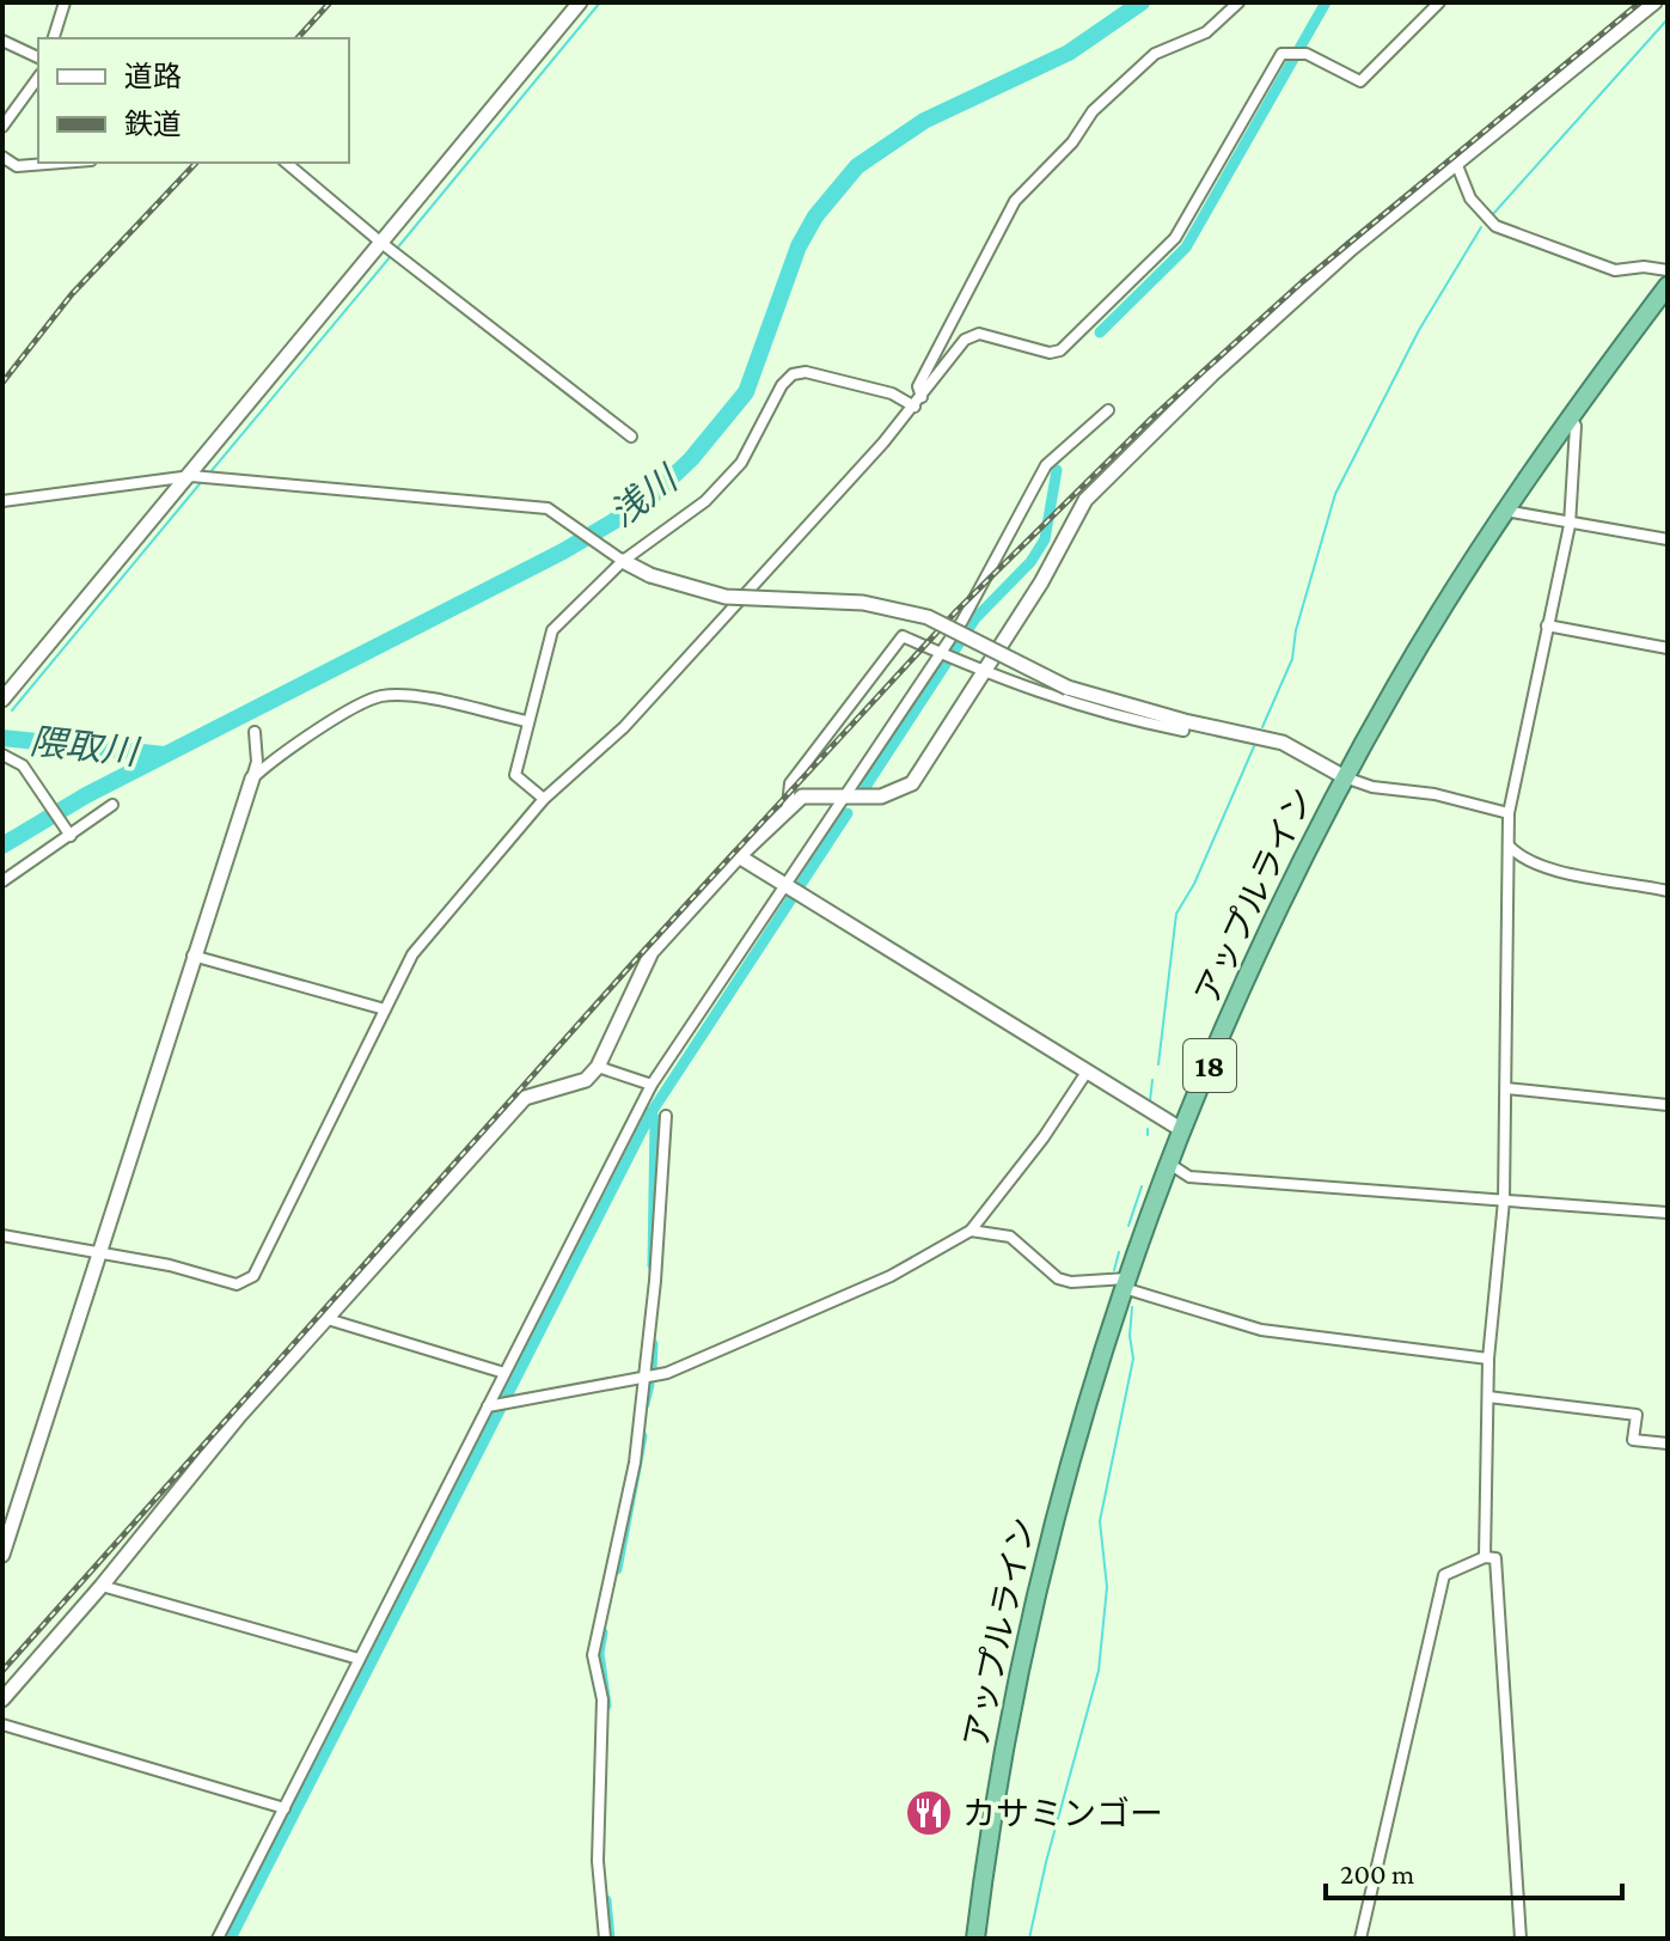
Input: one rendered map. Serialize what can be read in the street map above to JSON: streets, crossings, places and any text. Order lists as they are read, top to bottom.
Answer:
{
  "streets": {
    "highway": ["アップルライン", "18"]
  },
  "water": ["浅川", "隈取川"],
  "places": {
    "restaurant": ["カサミンゴー"]
  },
  "legend": ["道路", "鉄道"],
  "scale_bar": "200 m"
}
